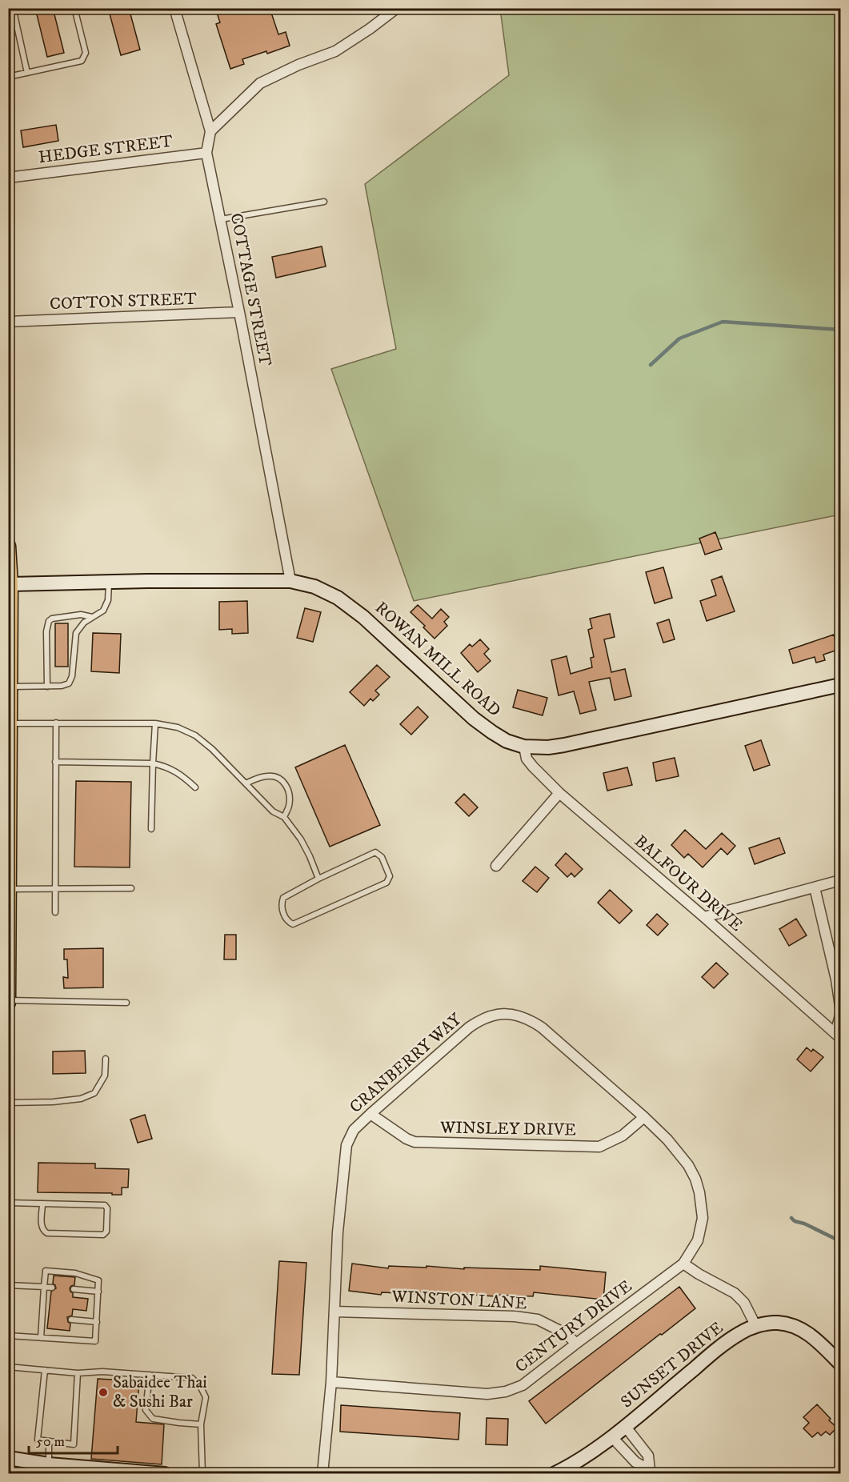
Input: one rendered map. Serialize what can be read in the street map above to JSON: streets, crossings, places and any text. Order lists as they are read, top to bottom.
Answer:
{
  "streets": {
    "street": [
      "HEDGE STREET",
      "COTTAGE STREET",
      "COTTON STREET",
      "ROWAN MILL ROAD",
      "BALFOUR DRIVE",
      "CRANBERRY WAY",
      "WINSLEY DRIVE",
      "WINSTON LANE",
      "CENTURY DRIVE",
      "SUNSET DRIVE"
    ]
  },
  "crossings": [
    ["HEDGE STREET", "COTTAGE STREET"],
    ["COTTAGE STREET", "COTTON STREET"],
    ["COTTAGE STREET", "ROWAN MILL ROAD"],
    ["ROWAN MILL ROAD", "BALFOUR DRIVE"],
    ["CRANBERRY WAY", "WINSLEY DRIVE"],
    ["CRANBERRY WAY", "WINSTON LANE"],
    ["CRANBERRY WAY", "CENTURY DRIVE"],
    ["WINSTON LANE", "CENTURY DRIVE"]
  ],
  "places": ["Sabaidee Thai & Sushi Bar"],
  "scale_bar": "50 m"
}
